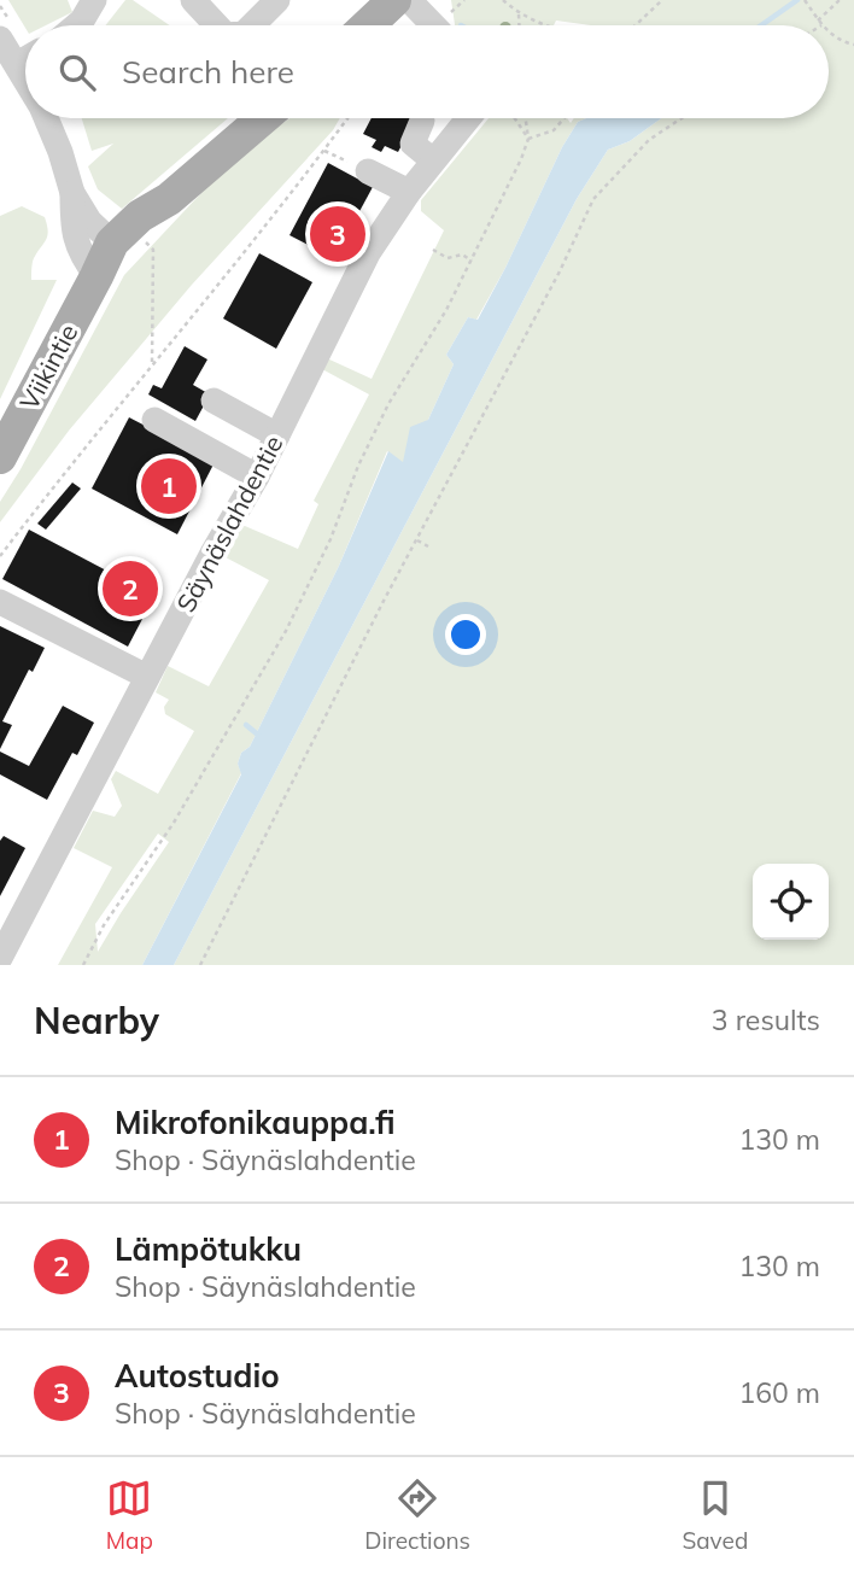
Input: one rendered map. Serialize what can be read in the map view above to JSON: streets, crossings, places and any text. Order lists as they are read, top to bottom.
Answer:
{
  "streets": {
    "main road": ["Viikintie"],
    "street": ["Säynäslahdentie"]
  },
  "page": {
    "search": "Search here",
    "pins": ["3", "1", "2"],
    "heading": ["Nearby", "3 results"],
    "list": [
      {
        "mark": "1",
        "name": "Mikrofonikauppa.fi",
        "note": "Shop · Säynäslahdentie",
        "value": "130 m"
      },
      {
        "mark": "2",
        "name": "Lämpötukku",
        "note": "Shop · Säynäslahdentie",
        "value": "130 m"
      },
      {
        "mark": "3",
        "name": "Autostudio",
        "note": "Shop · Säynäslahdentie",
        "value": "160 m"
      }
    ],
    "nav": ["Map", "Directions", "Saved"]
  }
}
